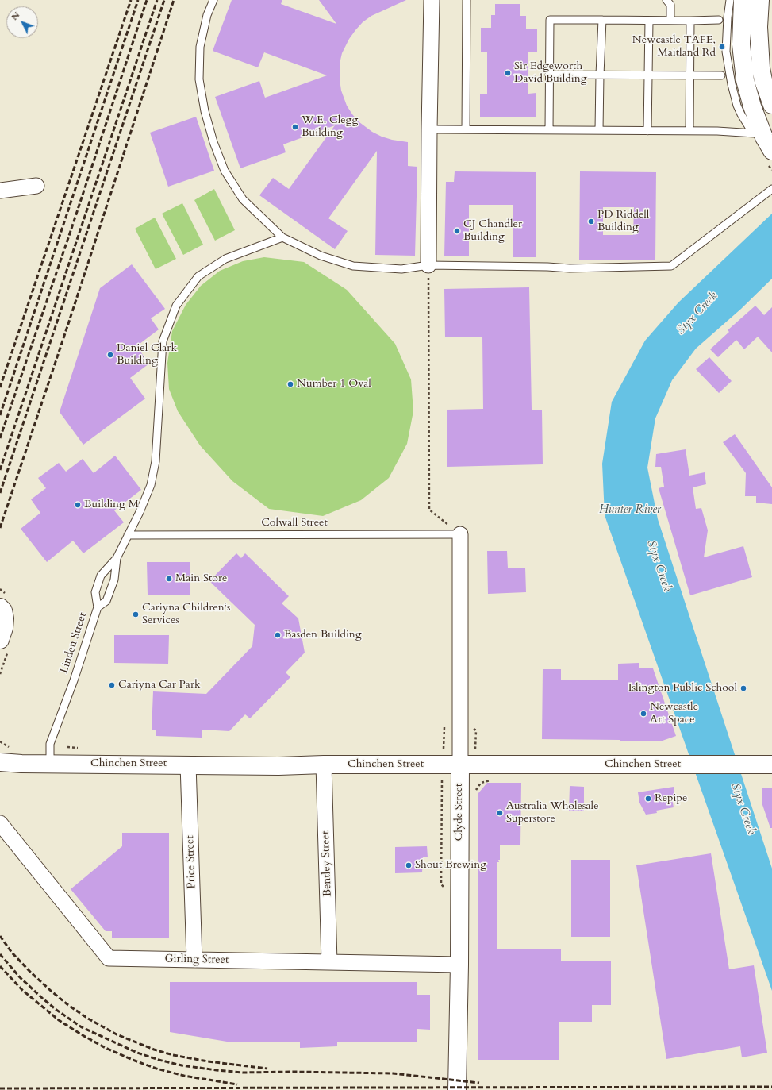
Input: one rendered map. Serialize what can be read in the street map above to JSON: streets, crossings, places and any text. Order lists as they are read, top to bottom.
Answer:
{
  "streets": {
    "street": [
      "Chinchen Street",
      "Clyde Street",
      "Price Street",
      "Bentley Street",
      "Girling Street"
    ],
    "lane": ["Colwall Street", "Linden Street"]
  },
  "crossings": [
    ["Colwall Street", "Linden Street"],
    ["Colwall Street", "Clyde Street"],
    ["Linden Street", "Chinchen Street"],
    ["Chinchen Street", "Clyde Street"],
    ["Chinchen Street", "Price Street"],
    ["Chinchen Street", "Bentley Street"],
    ["Clyde Street", "Girling Street"],
    ["Price Street", "Girling Street"],
    ["Bentley Street", "Girling Street"]
  ],
  "water": ["Styx Creek", "Hunter River"],
  "places": [
    "Newcastle TAFE, Maitland Rd",
    "Sir Edgeworth David Building",
    "W.E. Clegg Building",
    "PD Riddell Building",
    "CJ Chandler Building",
    "Daniel Clark Building",
    "Number 1 Oval",
    "Building M",
    "Main Store",
    "Cariyna Children‘s Services",
    "Basden Building",
    "Cariyna Car Park",
    "Islington Public School",
    "Newcastle Art Space",
    "Repipe",
    "Australia Wholesale Superstore",
    "Shout Brewing"
  ],
  "north": "top left"
}
